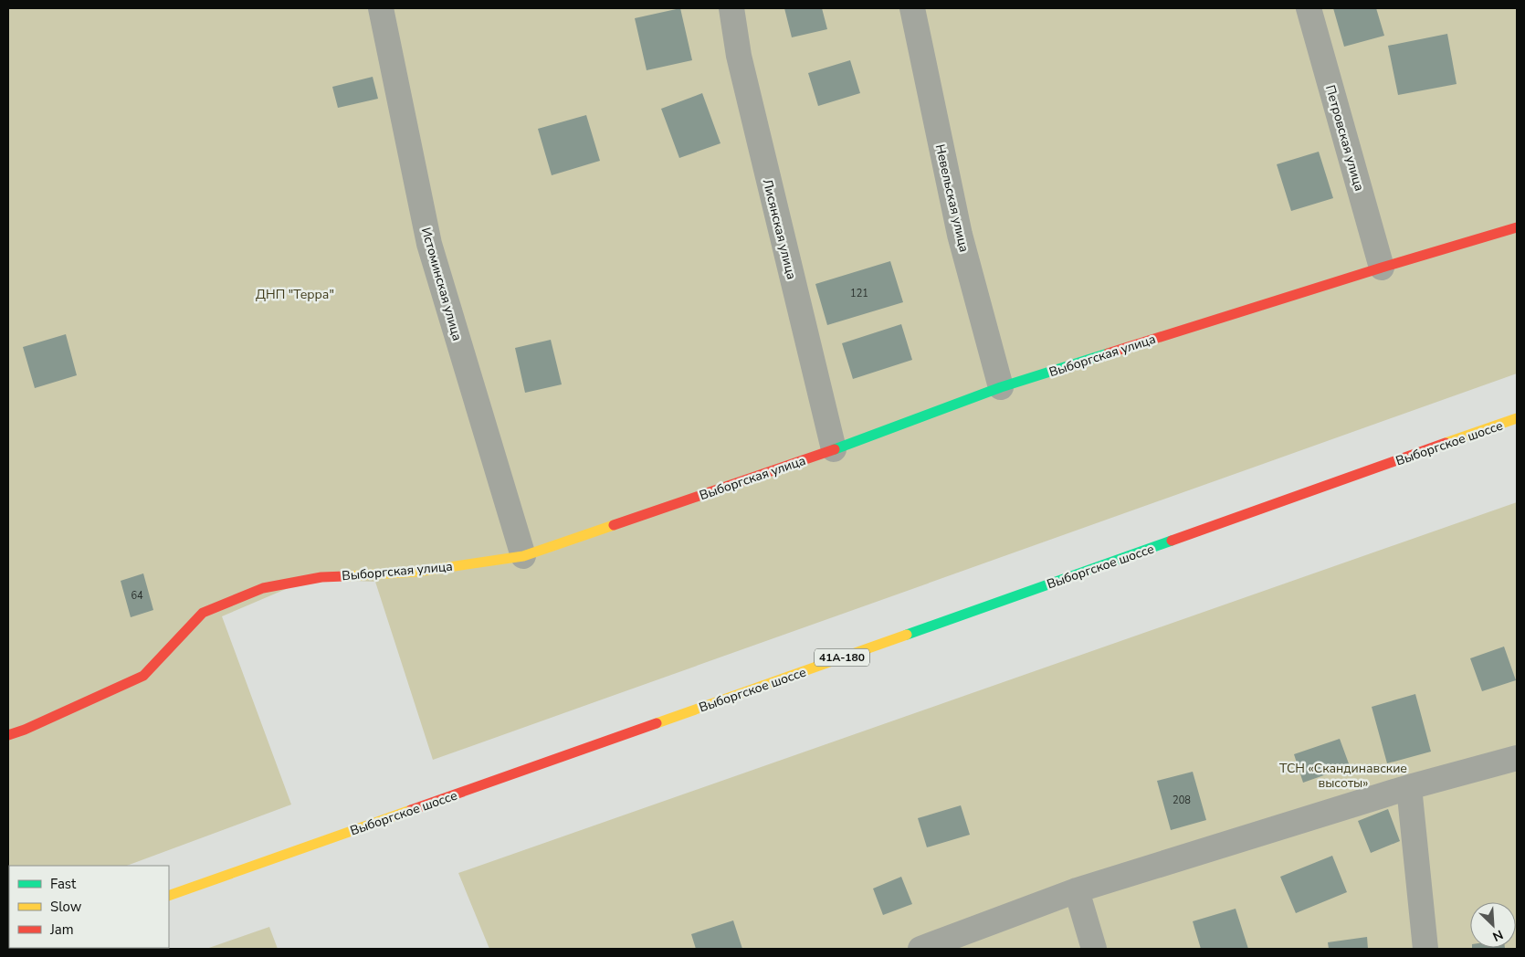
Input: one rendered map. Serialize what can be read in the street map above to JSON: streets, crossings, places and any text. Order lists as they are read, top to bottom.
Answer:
{
  "streets": {
    "street": [
      "Петровская улица",
      "Невельская улица",
      "Лисянская улица",
      "Истоминская улица",
      "Выборгская улица",
      "Выборгское шоссе",
      "41А-180"
    ]
  },
  "crossings": [
    ["Петровская улица", "Выборгская улица"],
    ["Невельская улица", "Выборгская улица"],
    ["Лисянская улица", "Выборгская улица"],
    ["Истоминская улица", "Выборгская улица"]
  ],
  "parks": ["ДНП \"Терра\"", "ТСН «Скандинавские высоты»"],
  "house_numbers": ["121", "64", "208"],
  "legend": ["Fast", "Slow", "Jam"],
  "north": "bottom right"
}
